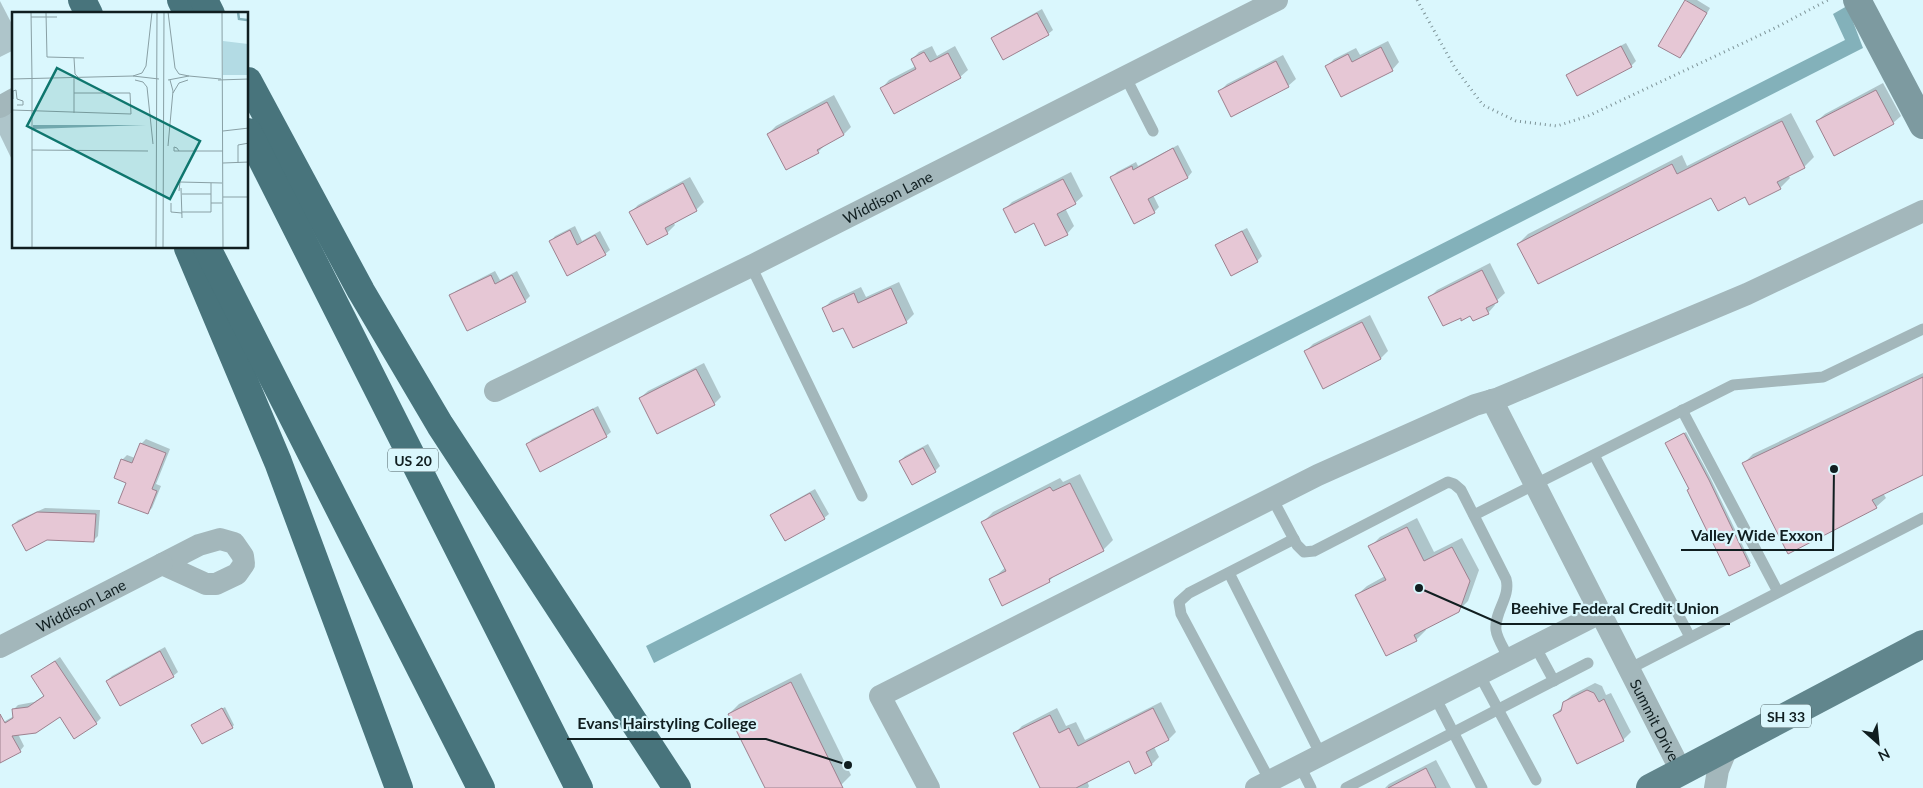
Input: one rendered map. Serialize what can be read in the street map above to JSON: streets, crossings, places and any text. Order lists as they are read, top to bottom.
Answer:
{
  "streets": {
    "highway": ["US 20"],
    "main road": ["SH 33"],
    "street": ["Widdison Lane", "Summit Drive"]
  },
  "crossings": [
    ["SH 33", "Summit Drive"]
  ],
  "places": ["Valley Wide Exxon", "Beehive Federal Credit Union", "Evans Hairstyling College"],
  "north": "bottom right"
}
